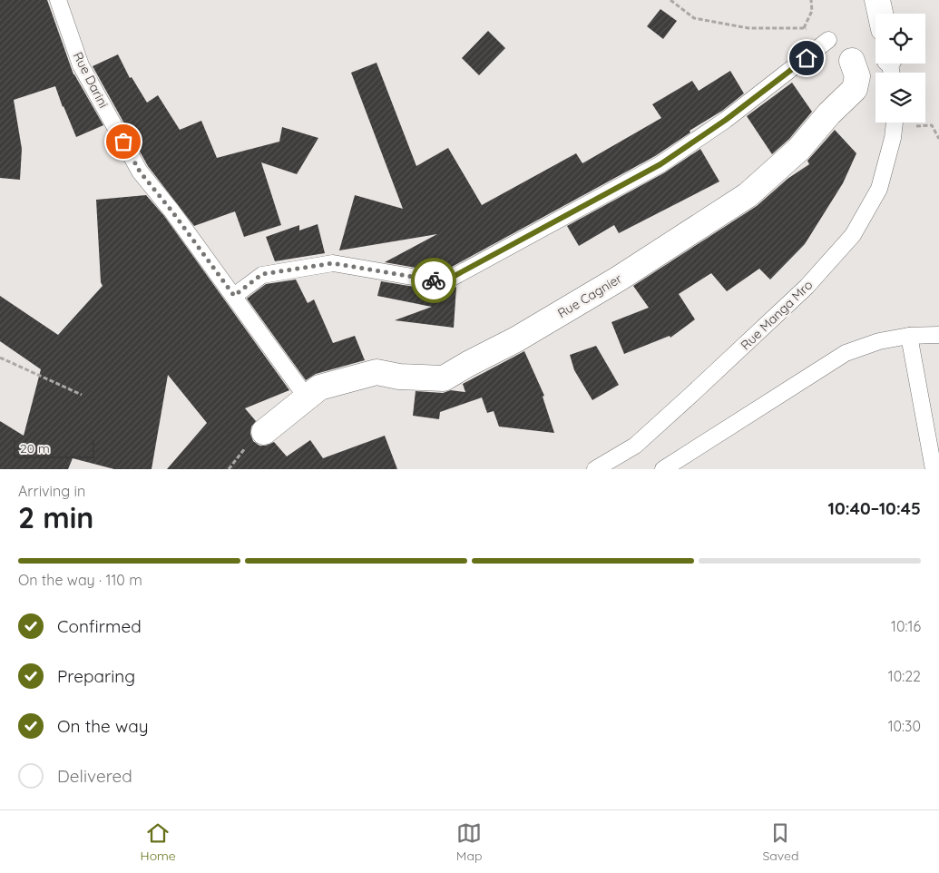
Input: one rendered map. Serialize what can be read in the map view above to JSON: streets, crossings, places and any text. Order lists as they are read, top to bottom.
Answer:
{
  "streets": {
    "street": ["Rue Cagnier"],
    "lane": ["Rue Darini", "Rue Manga Mro"]
  },
  "crossings": [
    ["Rue Darini", "Rue Cagnier"]
  ],
  "scale_bar": "20 m",
  "page": {
    "scale": "20 m",
    "heading": ["2 min", "Arriving in", "10:40–10:45"],
    "bar": "On the way · 110 m",
    "list": [
      ["Confirmed", "10:16"],
      ["Preparing", "10:22"],
      ["On the way", "10:30"],
      "Delivered"
    ],
    "tabs": ["Home", "Map", "Saved"]
  }
}
